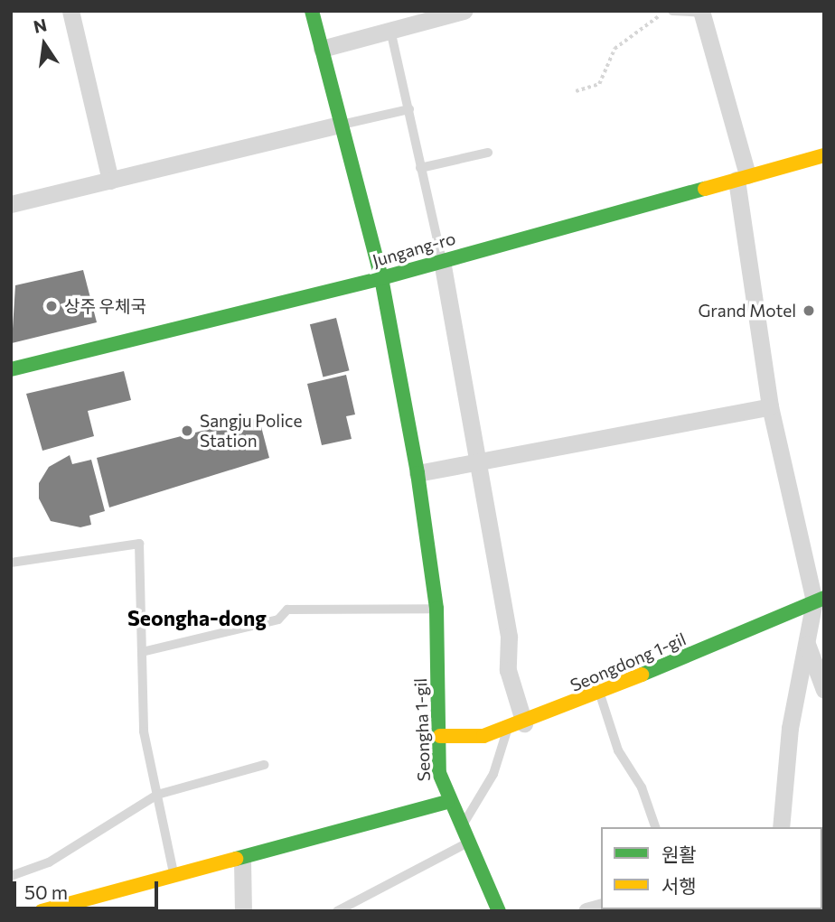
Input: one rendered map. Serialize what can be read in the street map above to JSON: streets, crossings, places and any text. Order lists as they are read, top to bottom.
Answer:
{
  "streets": {
    "street": ["Jungang-ro", "Seongdong 1-gil", "Seongha 1-gil"]
  },
  "crossings": [
    ["Jungang-ro", "Seongha 1-gil"],
    ["Seongdong 1-gil", "Seongha 1-gil"]
  ],
  "districts": ["Seongha-dong"],
  "places": ["상주 우체국", "Grand Motel", "Sangju Police Station"],
  "legend": ["원활", "서행"],
  "scale_bar": "50 m",
  "north": "top"
}
